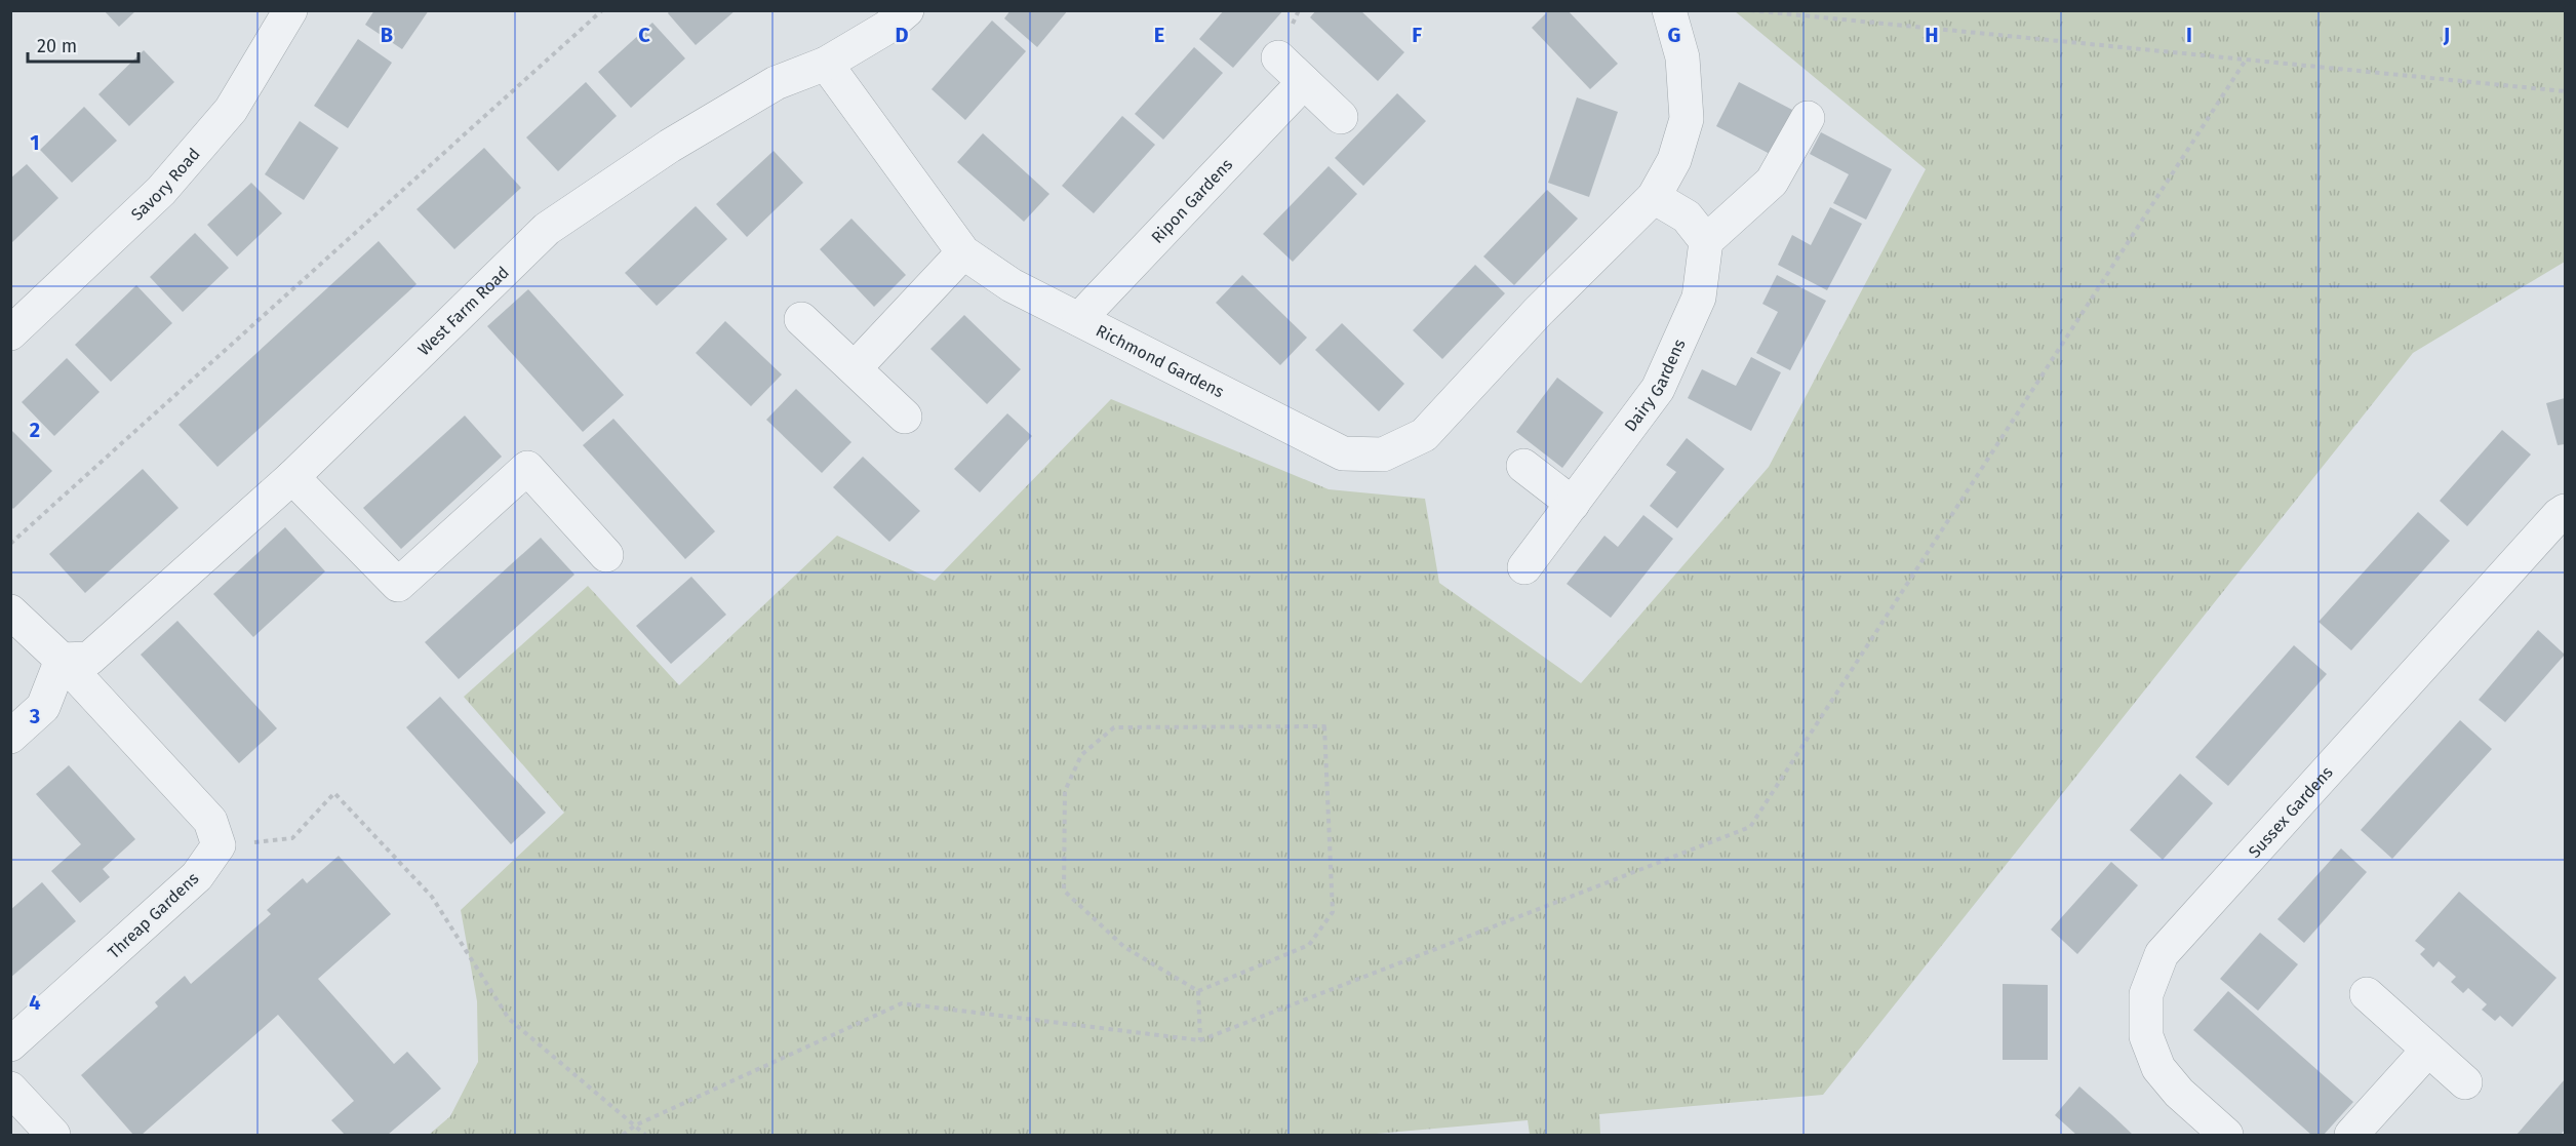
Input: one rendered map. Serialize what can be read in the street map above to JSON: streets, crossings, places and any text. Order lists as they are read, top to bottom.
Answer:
{
  "streets": {
    "street": [
      "Savory Road",
      "Ripon Gardens",
      "West Farm Road",
      "Richmond Gardens",
      "Dairy Gardens",
      "Sussex Gardens",
      "Threap Gardens"
    ]
  },
  "crossings": [
    ["Ripon Gardens", "Richmond Gardens"],
    ["West Farm Road", "Richmond Gardens"]
  ],
  "scale_bar": "20 m",
  "grid": {
    "columns": [
      "B",
      "C",
      "D",
      "E",
      "F",
      "G",
      "H",
      "I",
      "J"
    ],
    "rows": [
      "1",
      "2",
      "3",
      "4"
    ]
  }
}
